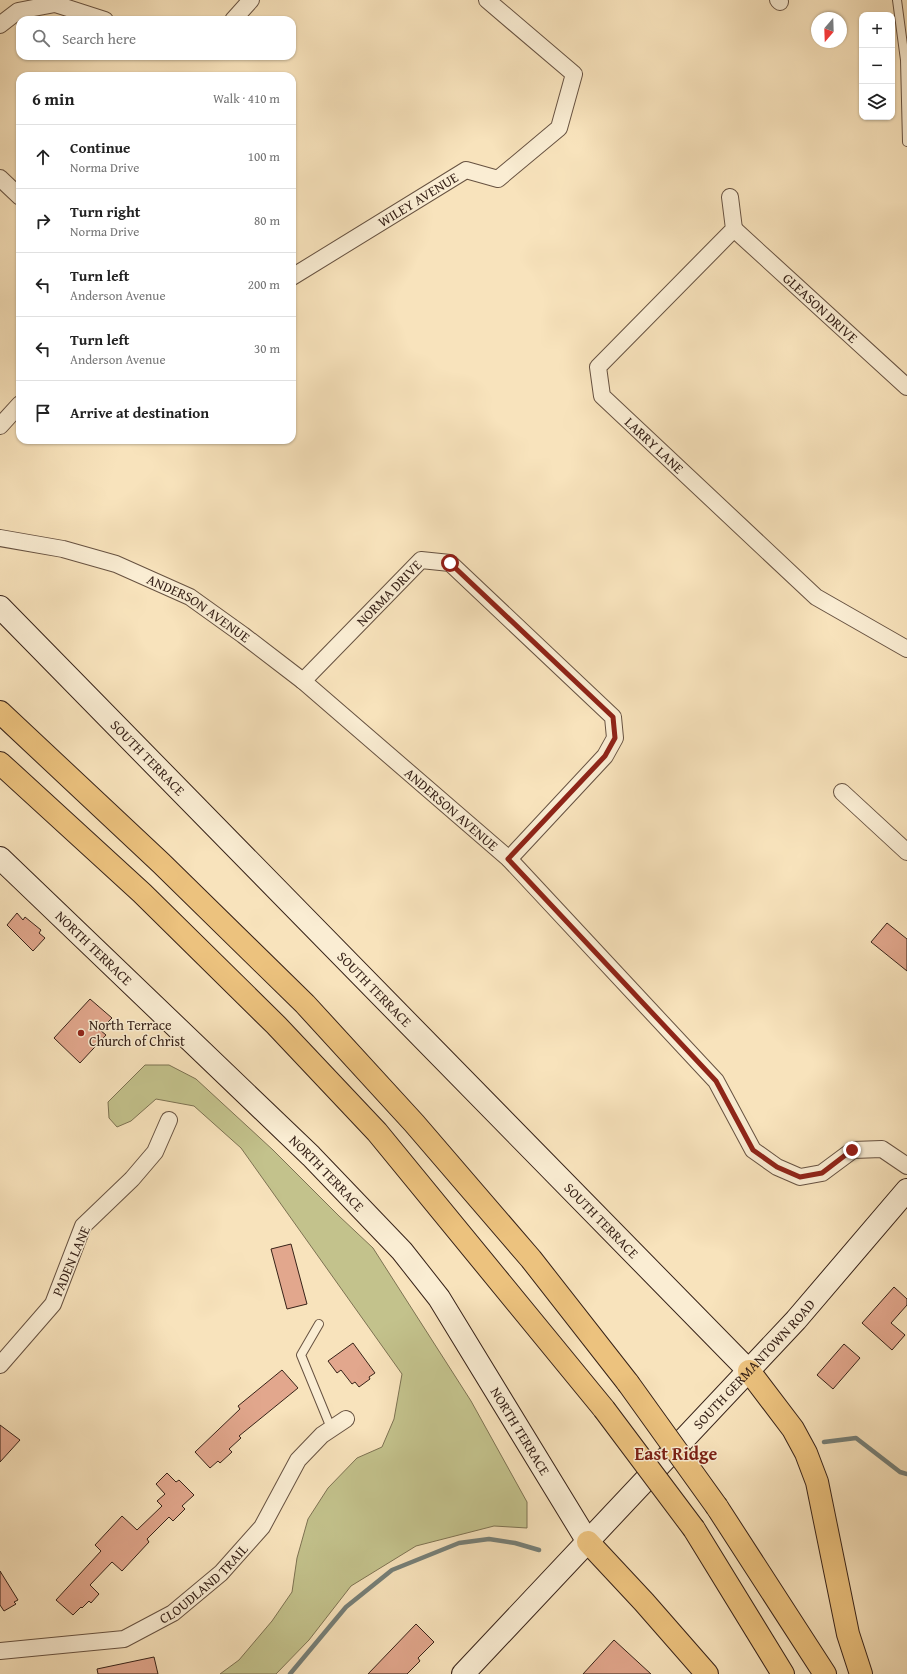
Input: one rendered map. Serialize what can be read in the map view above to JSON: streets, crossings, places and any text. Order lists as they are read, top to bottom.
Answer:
{
  "streets": {
    "street": [
      "WILEY AVENUE",
      "GLEASON DRIVE",
      "LARRY LANE",
      "NORMA DRIVE",
      "ANDERSON AVENUE",
      "SOUTH TERRACE",
      "NORTH TERRACE",
      "PADEN LANE",
      "SOUTH GERMANTOWN ROAD",
      "CLOUDLAND TRAIL"
    ]
  },
  "crossings": [
    ["GLEASON DRIVE", "LARRY LANE"],
    ["NORMA DRIVE", "ANDERSON AVENUE"],
    ["SOUTH TERRACE", "SOUTH GERMANTOWN ROAD"],
    ["NORTH TERRACE", "SOUTH GERMANTOWN ROAD"]
  ],
  "districts": ["East Ridge"],
  "places": ["North Terrace Church of Christ"],
  "north": "bottom",
  "page": {
    "map_buttons": ["+", "−"],
    "search": "Search here",
    "heading": ["6 min", "Walk · 410 m"],
    "list": [
      ["Continue", "Norma Drive", "100 m"],
      ["Turn right", "Norma Drive", "80 m"],
      ["Turn left", "Anderson Avenue", "200 m"],
      ["Turn left", "Anderson Avenue", "30 m"],
      "Arrive at destination"
    ]
  }
}
